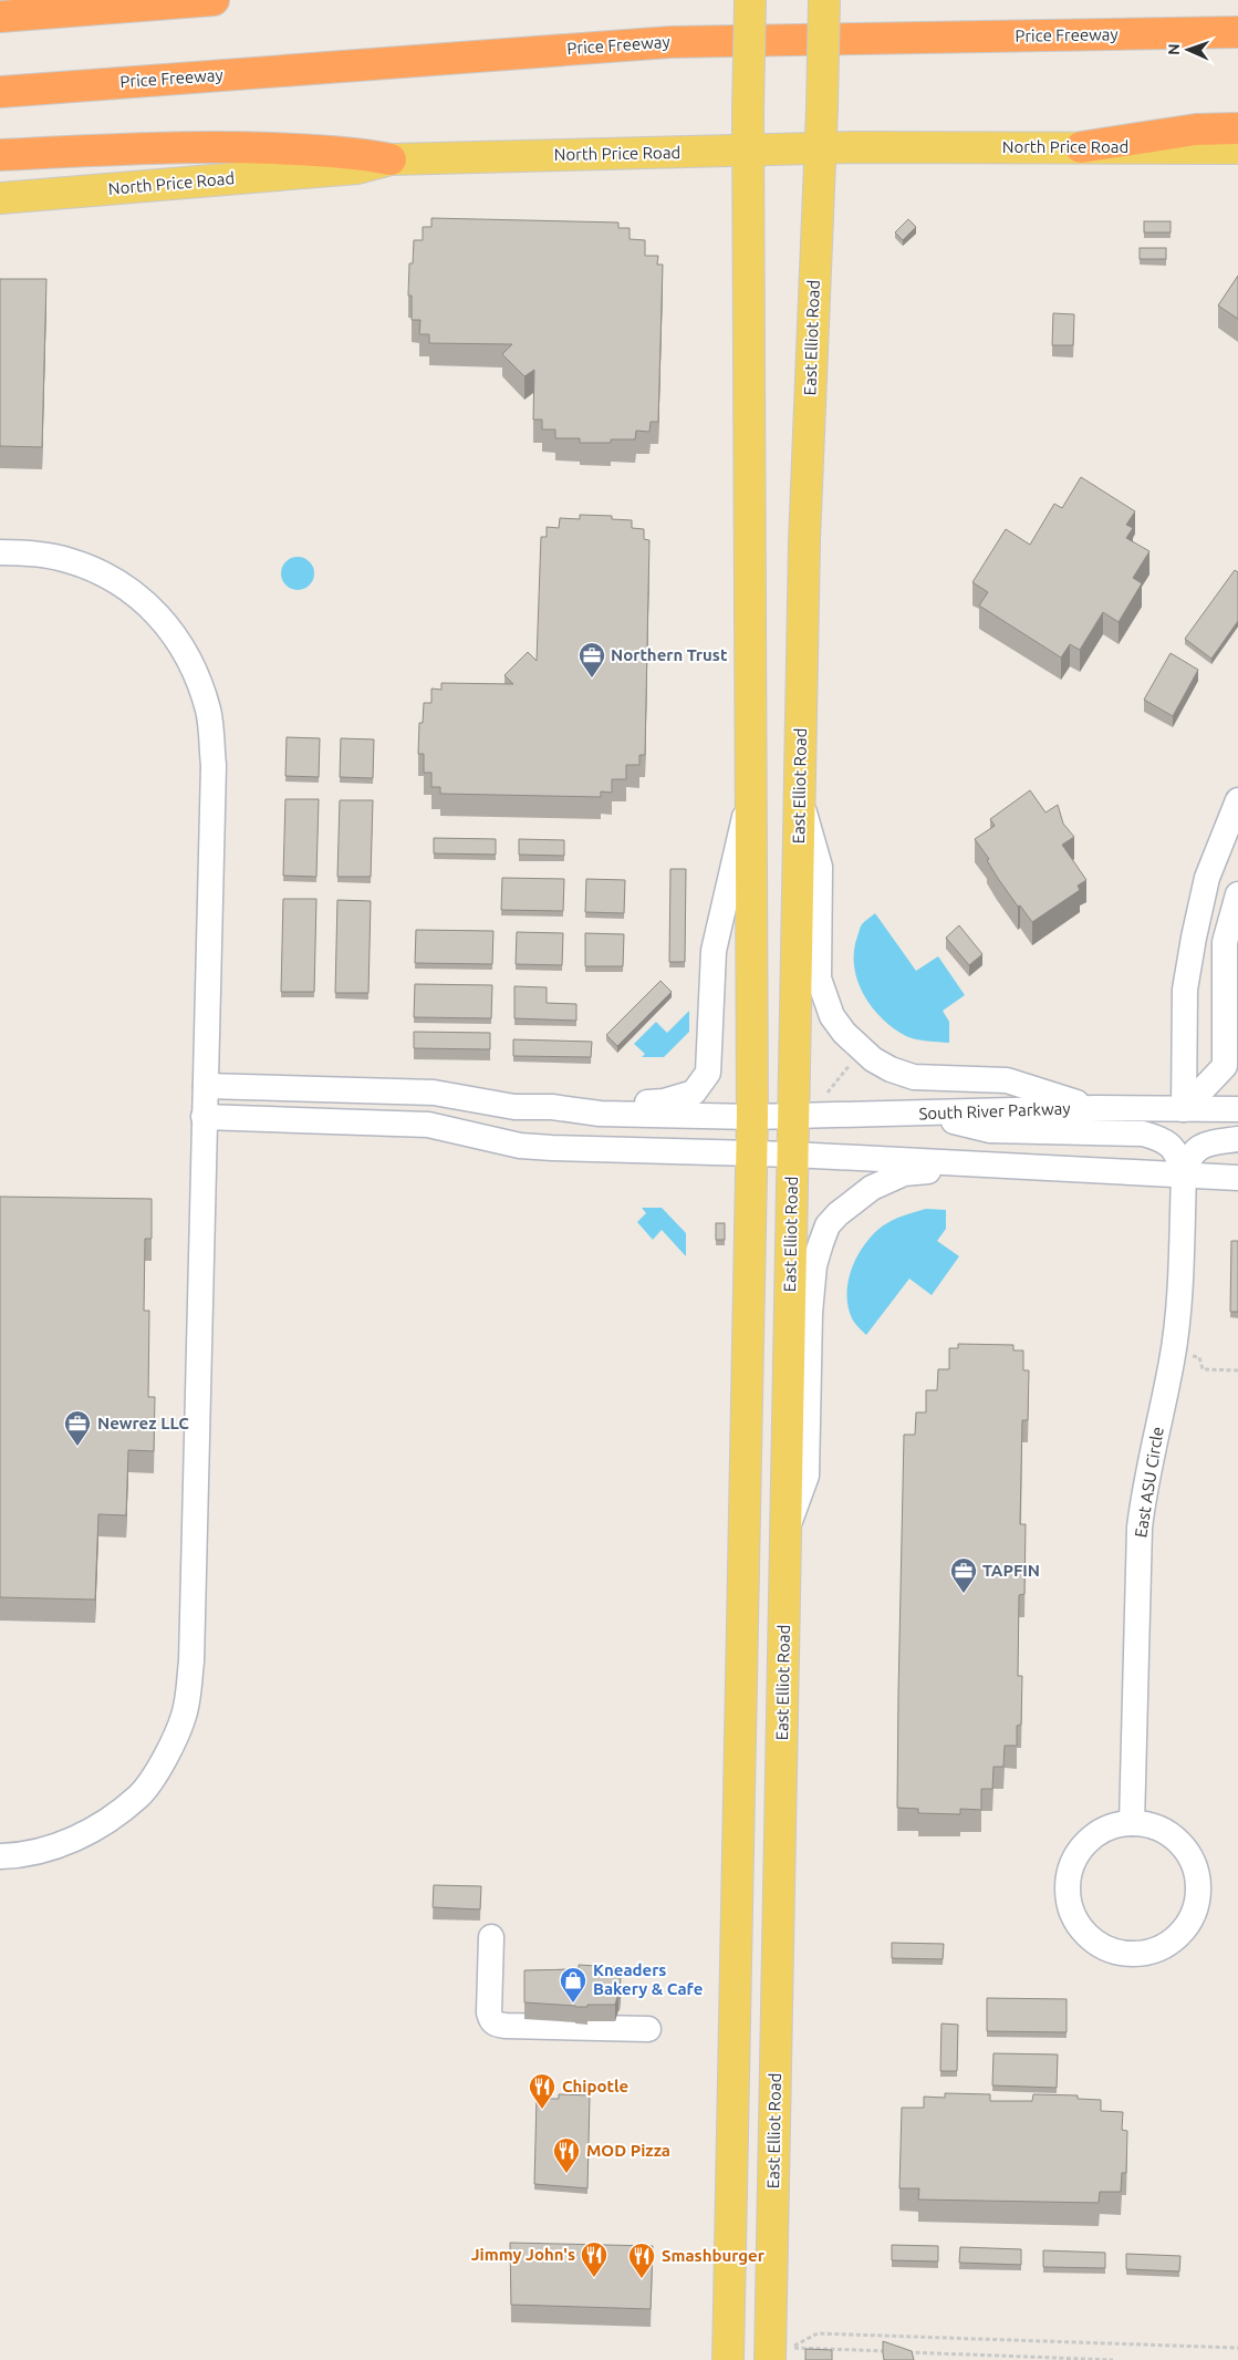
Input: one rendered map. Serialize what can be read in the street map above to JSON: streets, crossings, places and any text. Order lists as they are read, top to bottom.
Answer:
{
  "streets": {
    "highway": ["Price Freeway"],
    "main road": ["North Price Road", "East Elliot Road"],
    "street": ["South River Parkway", "East ASU Circle"]
  },
  "crossings": [
    ["North Price Road", "East Elliot Road"],
    ["East Elliot Road", "South River Parkway"]
  ],
  "places": {
    "office": ["Northern Trust", "Newrez LLC", "TAPFIN"],
    "shop": ["Kneaders Bakery & Cafe"],
    "restaurant": [
      "Chipotle",
      "MOD Pizza",
      "Jimmy John's",
      "Smashburger"
    ]
  },
  "north": "left"
}
